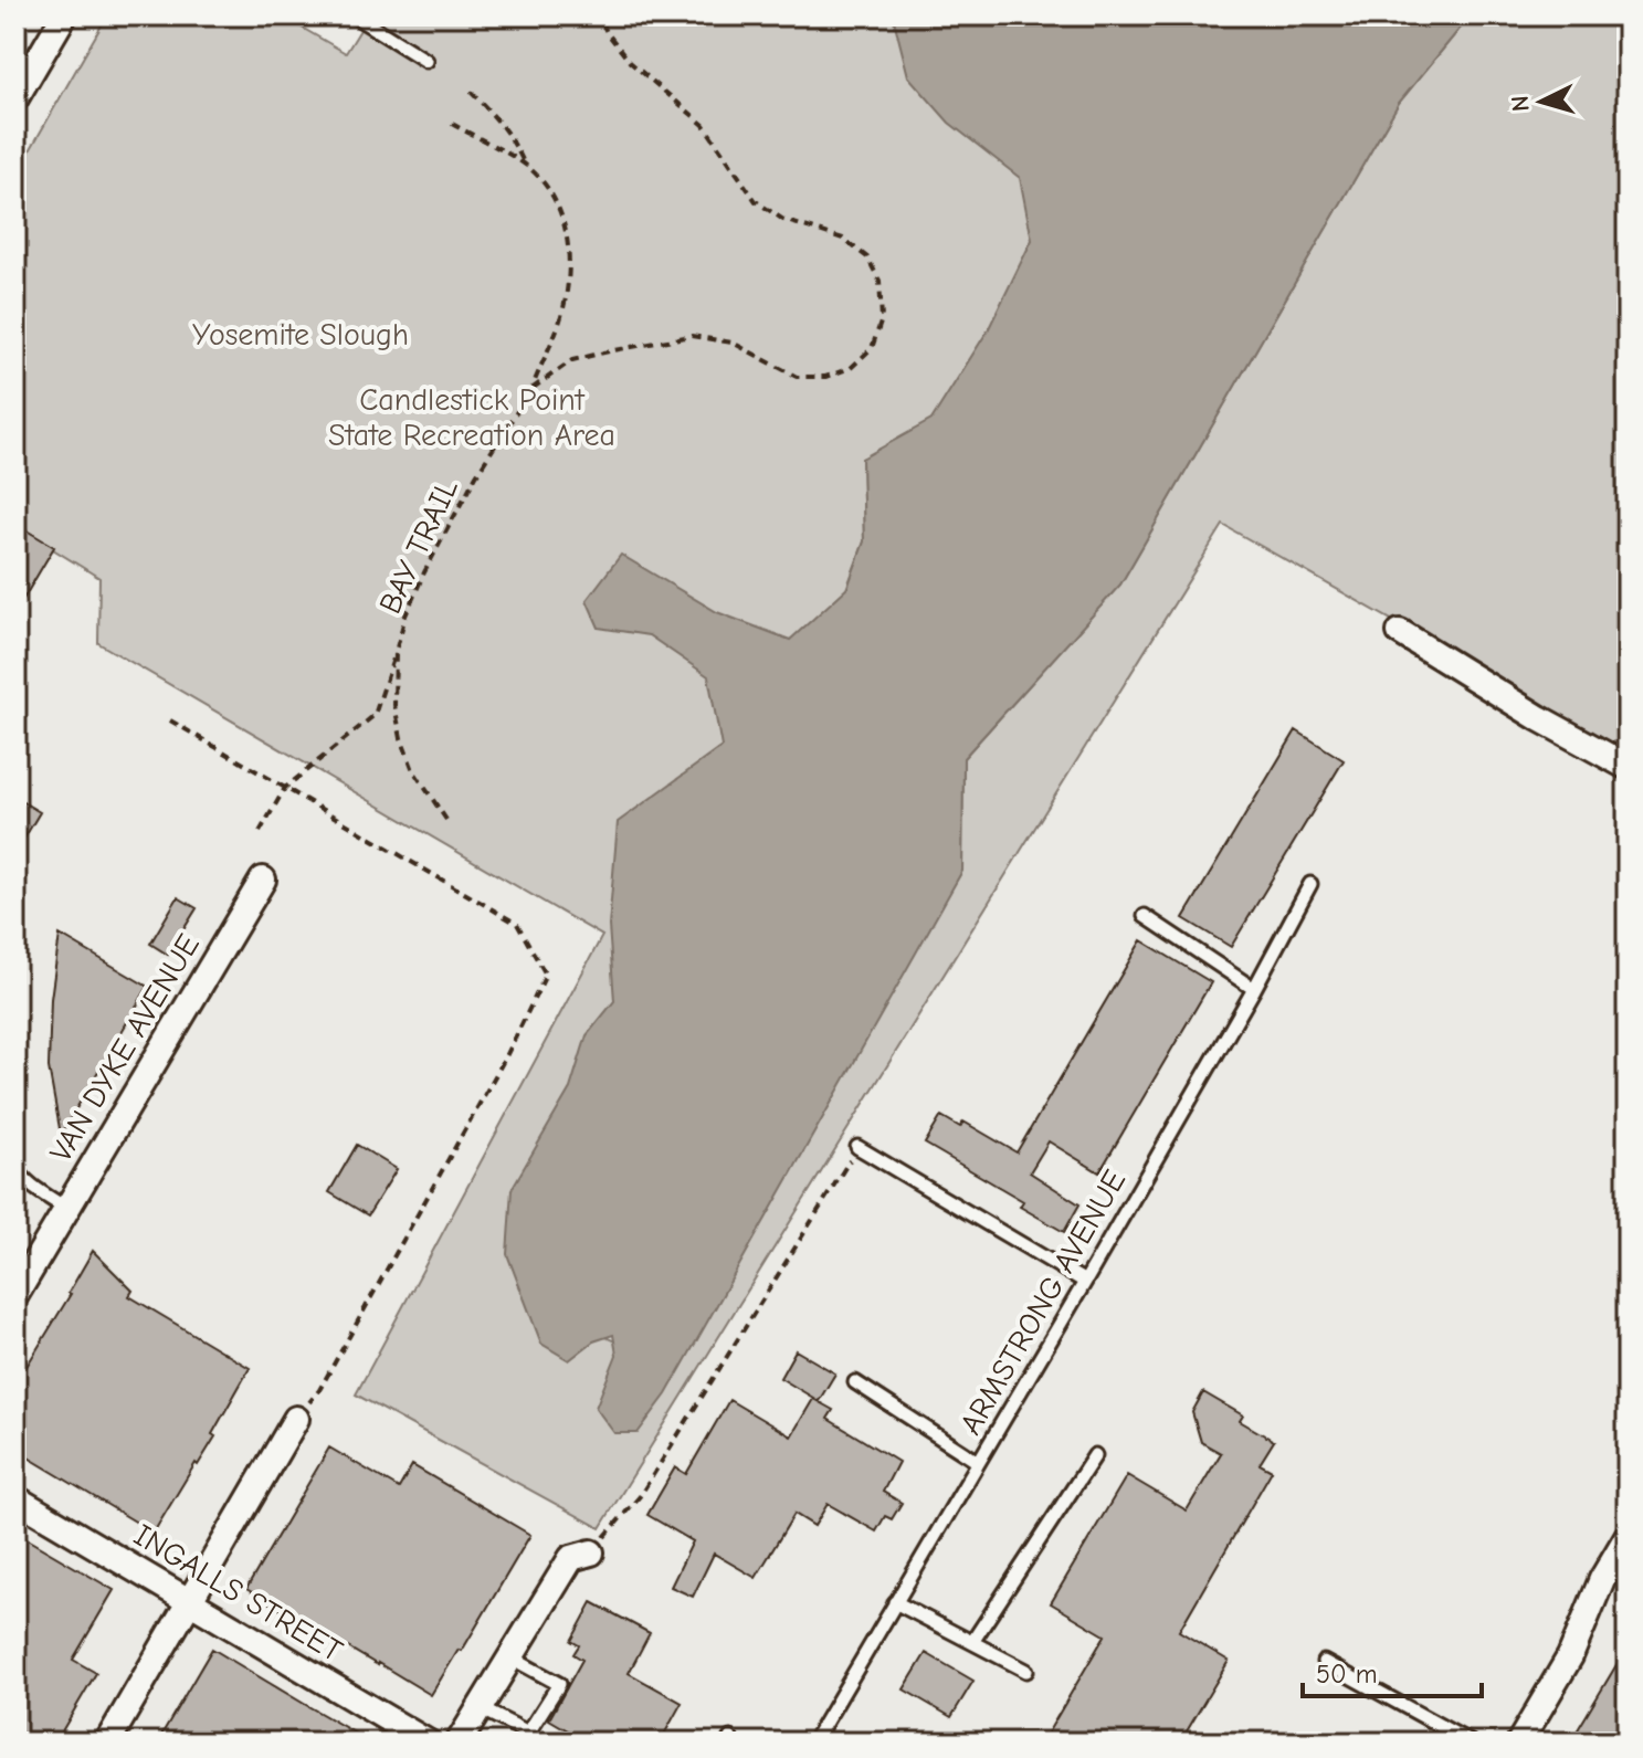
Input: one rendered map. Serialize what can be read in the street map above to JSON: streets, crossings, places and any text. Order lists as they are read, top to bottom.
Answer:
{
  "streets": {
    "street": ["VAN DYKE AVENUE", "INGALLS STREET"],
    "lane": ["ARMSTRONG AVENUE"],
    "path": ["BAY TRAIL"]
  },
  "parks": ["Yosemite Slough", "Candlestick Point State Recreation Area"],
  "scale_bar": "50 m",
  "north": "left"
}
